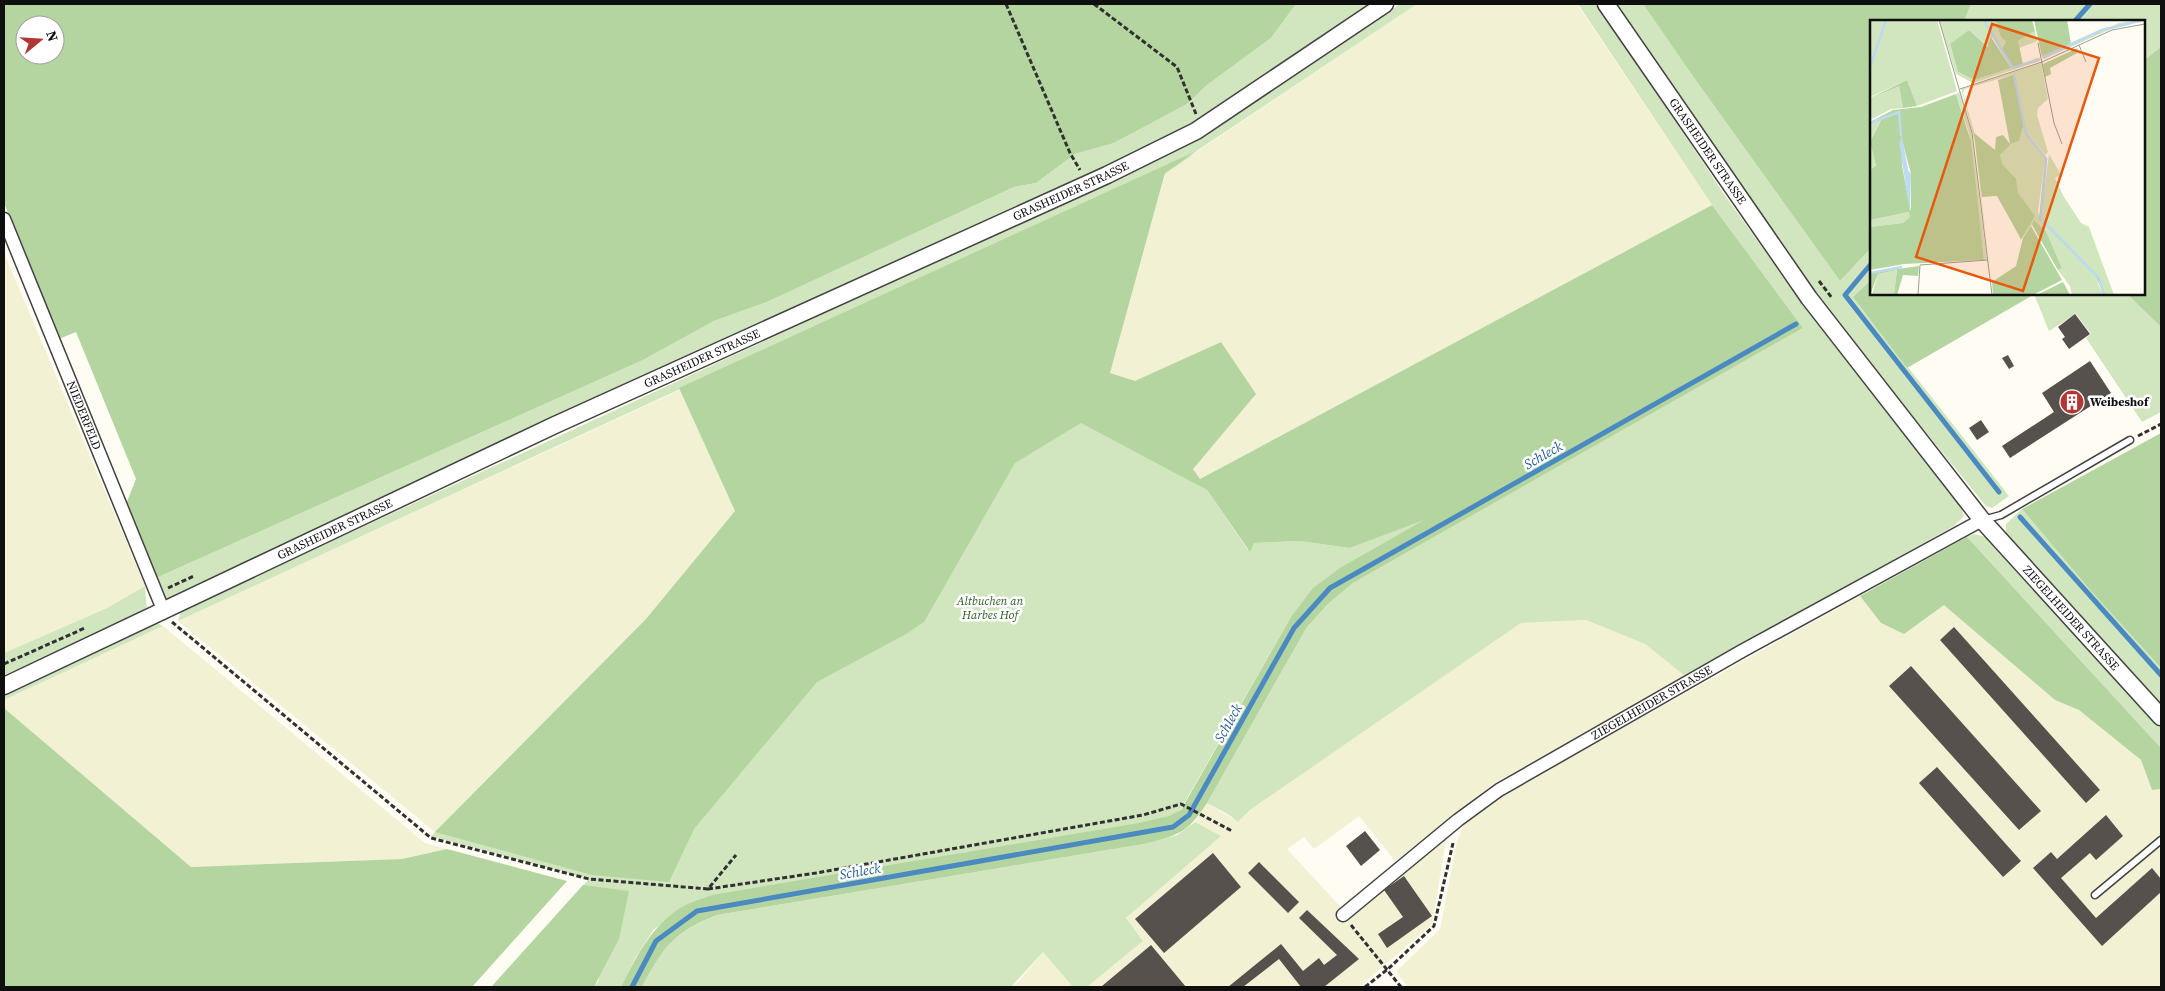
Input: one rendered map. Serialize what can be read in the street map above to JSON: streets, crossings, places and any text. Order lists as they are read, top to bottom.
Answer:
{
  "streets": {
    "street": ["GRASHEIDER STRASSE", "NIEDERFELD", "ZIEGELHEIDER STRASSE"]
  },
  "crossings": [
    ["GRASHEIDER STRASSE", "NIEDERFELD"],
    ["GRASHEIDER STRASSE", "ZIEGELHEIDER STRASSE"]
  ],
  "water": ["Schleck"],
  "parks": ["Altbuchen an Harbes Hof"],
  "places": {
    "building": ["Weibeshof"]
  },
  "north": "right"
}
